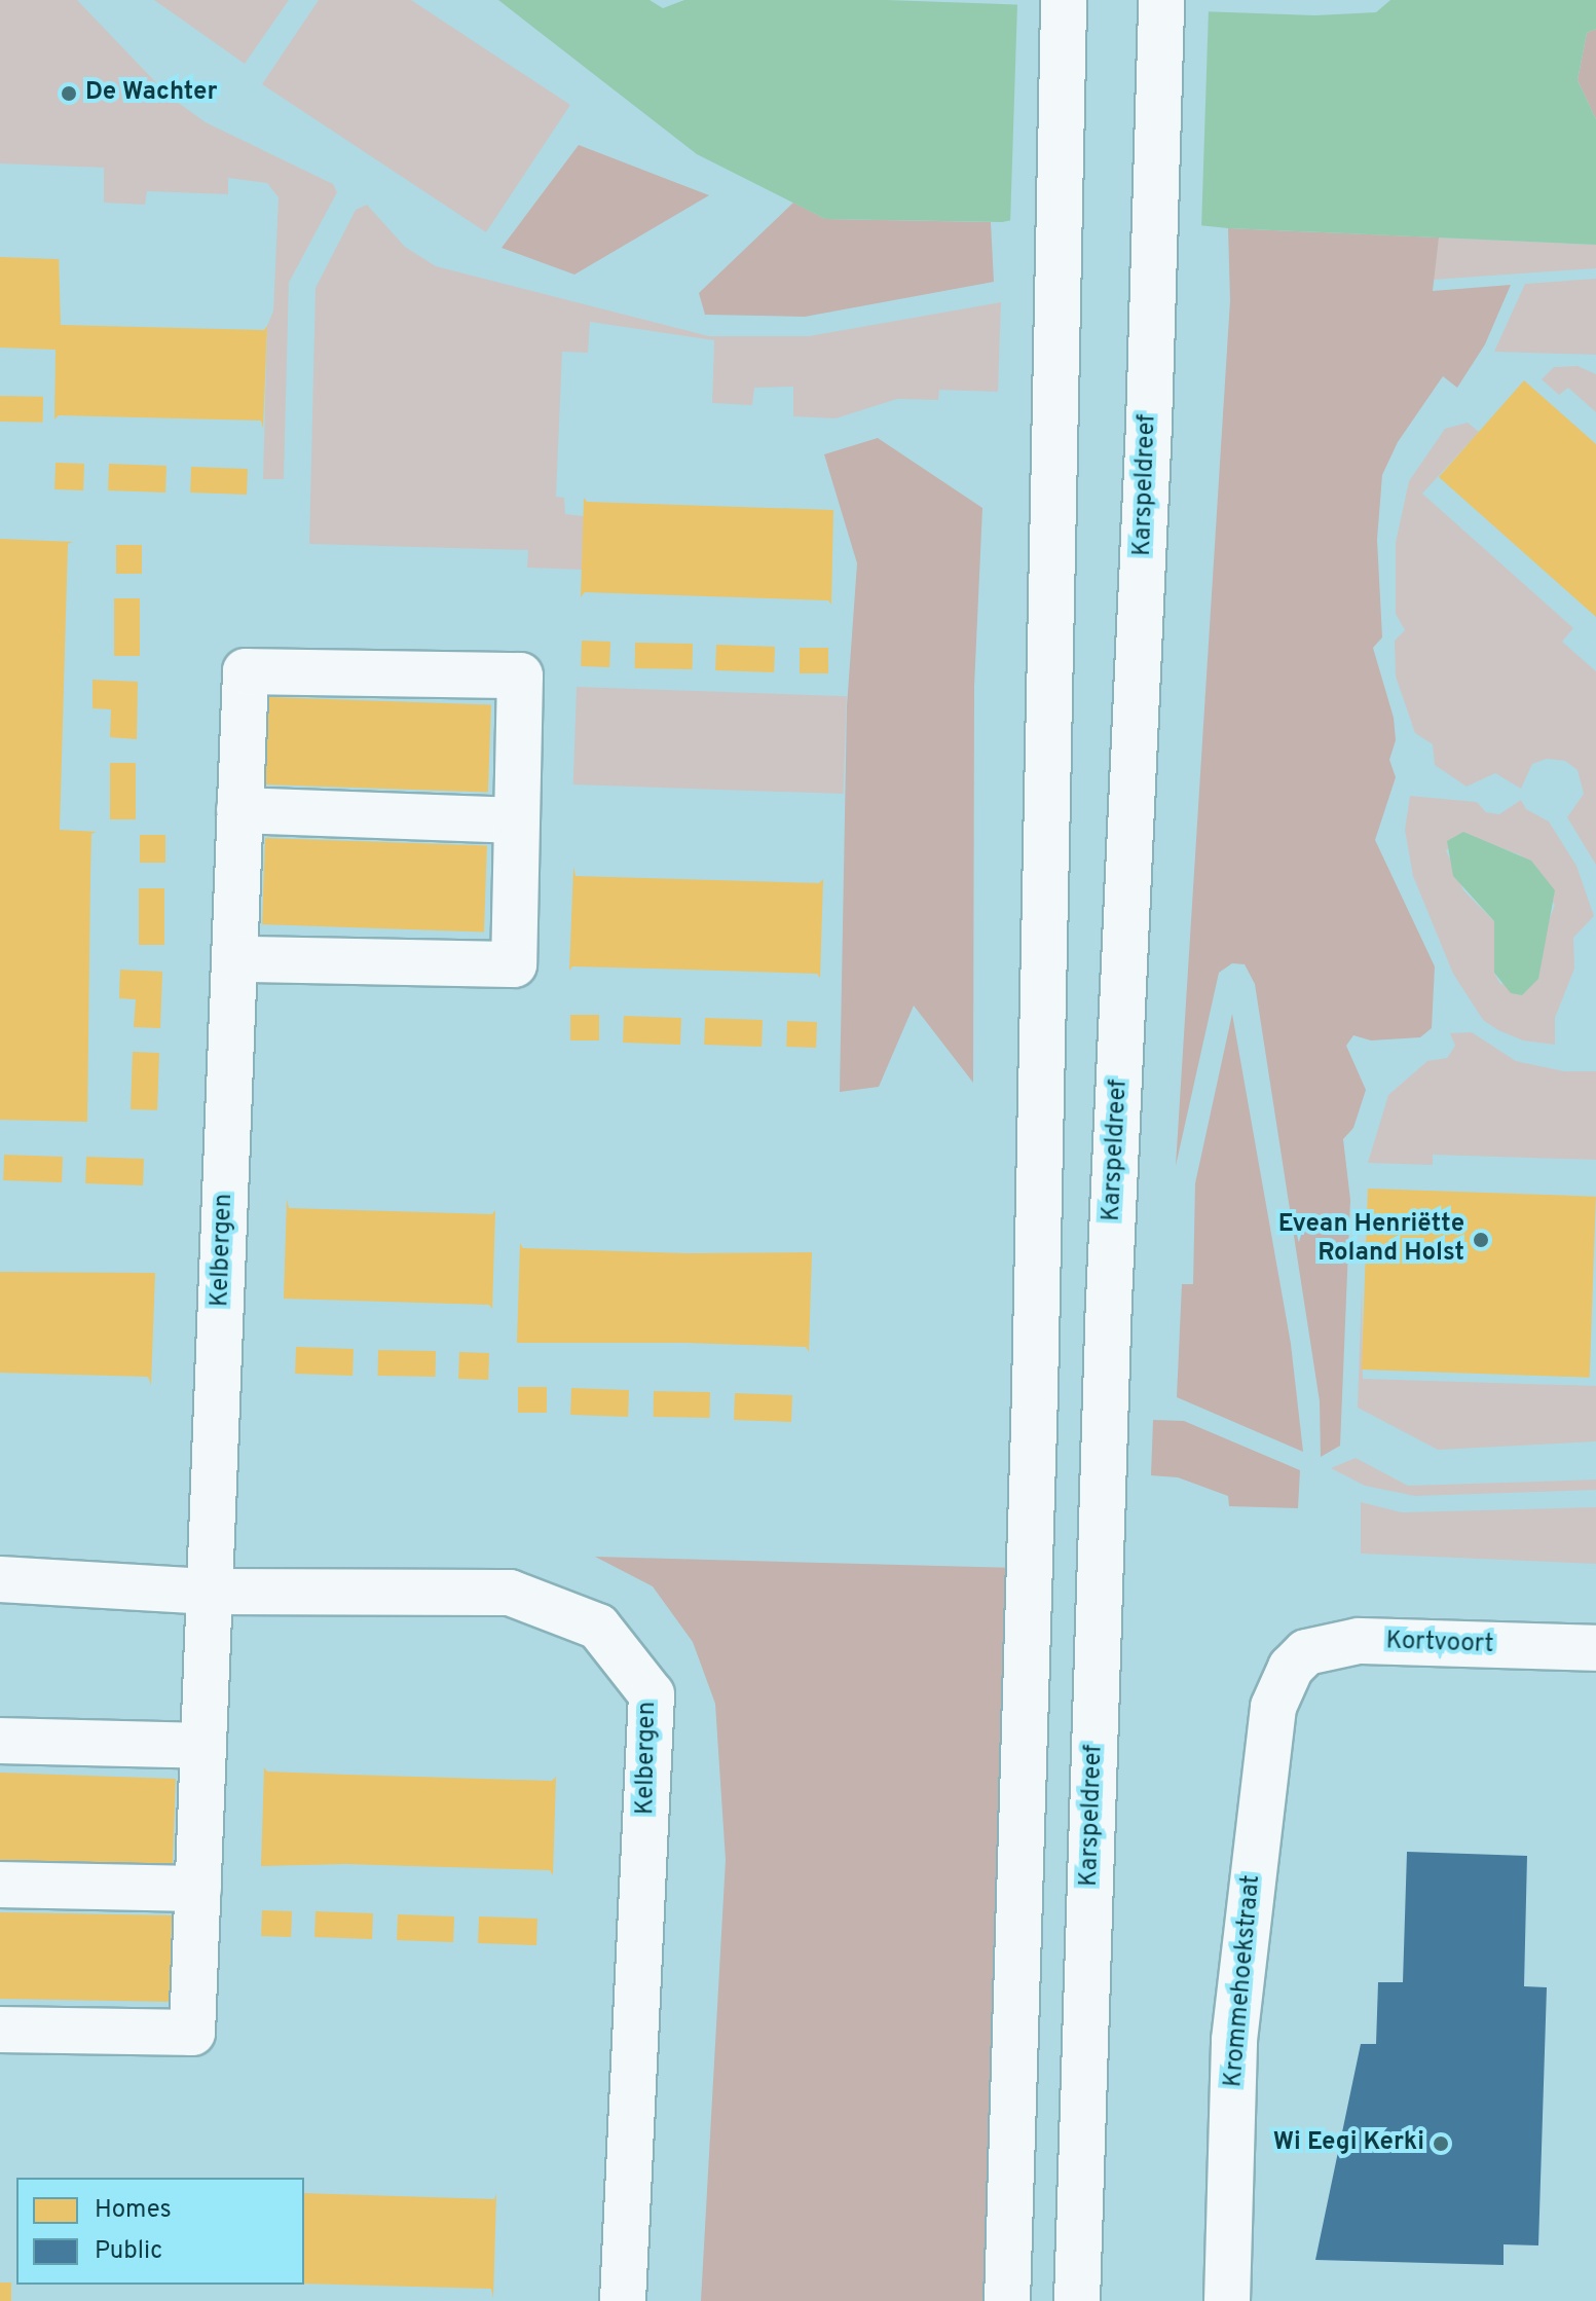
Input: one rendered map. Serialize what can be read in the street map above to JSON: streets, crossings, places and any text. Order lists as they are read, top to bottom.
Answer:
{
  "streets": {
    "street": [
      "Karspeldreef",
      "Kelbergen",
      "Kortvoort",
      "Krommehoekstraat"
    ]
  },
  "crossings": [
    ["Kortvoort", "Krommehoekstraat"]
  ],
  "places": ["De Wachter", "Evean Henriëtte Roland Holst", "Wi Eegi Kerki"],
  "legend": ["Homes", "Public"]
}
